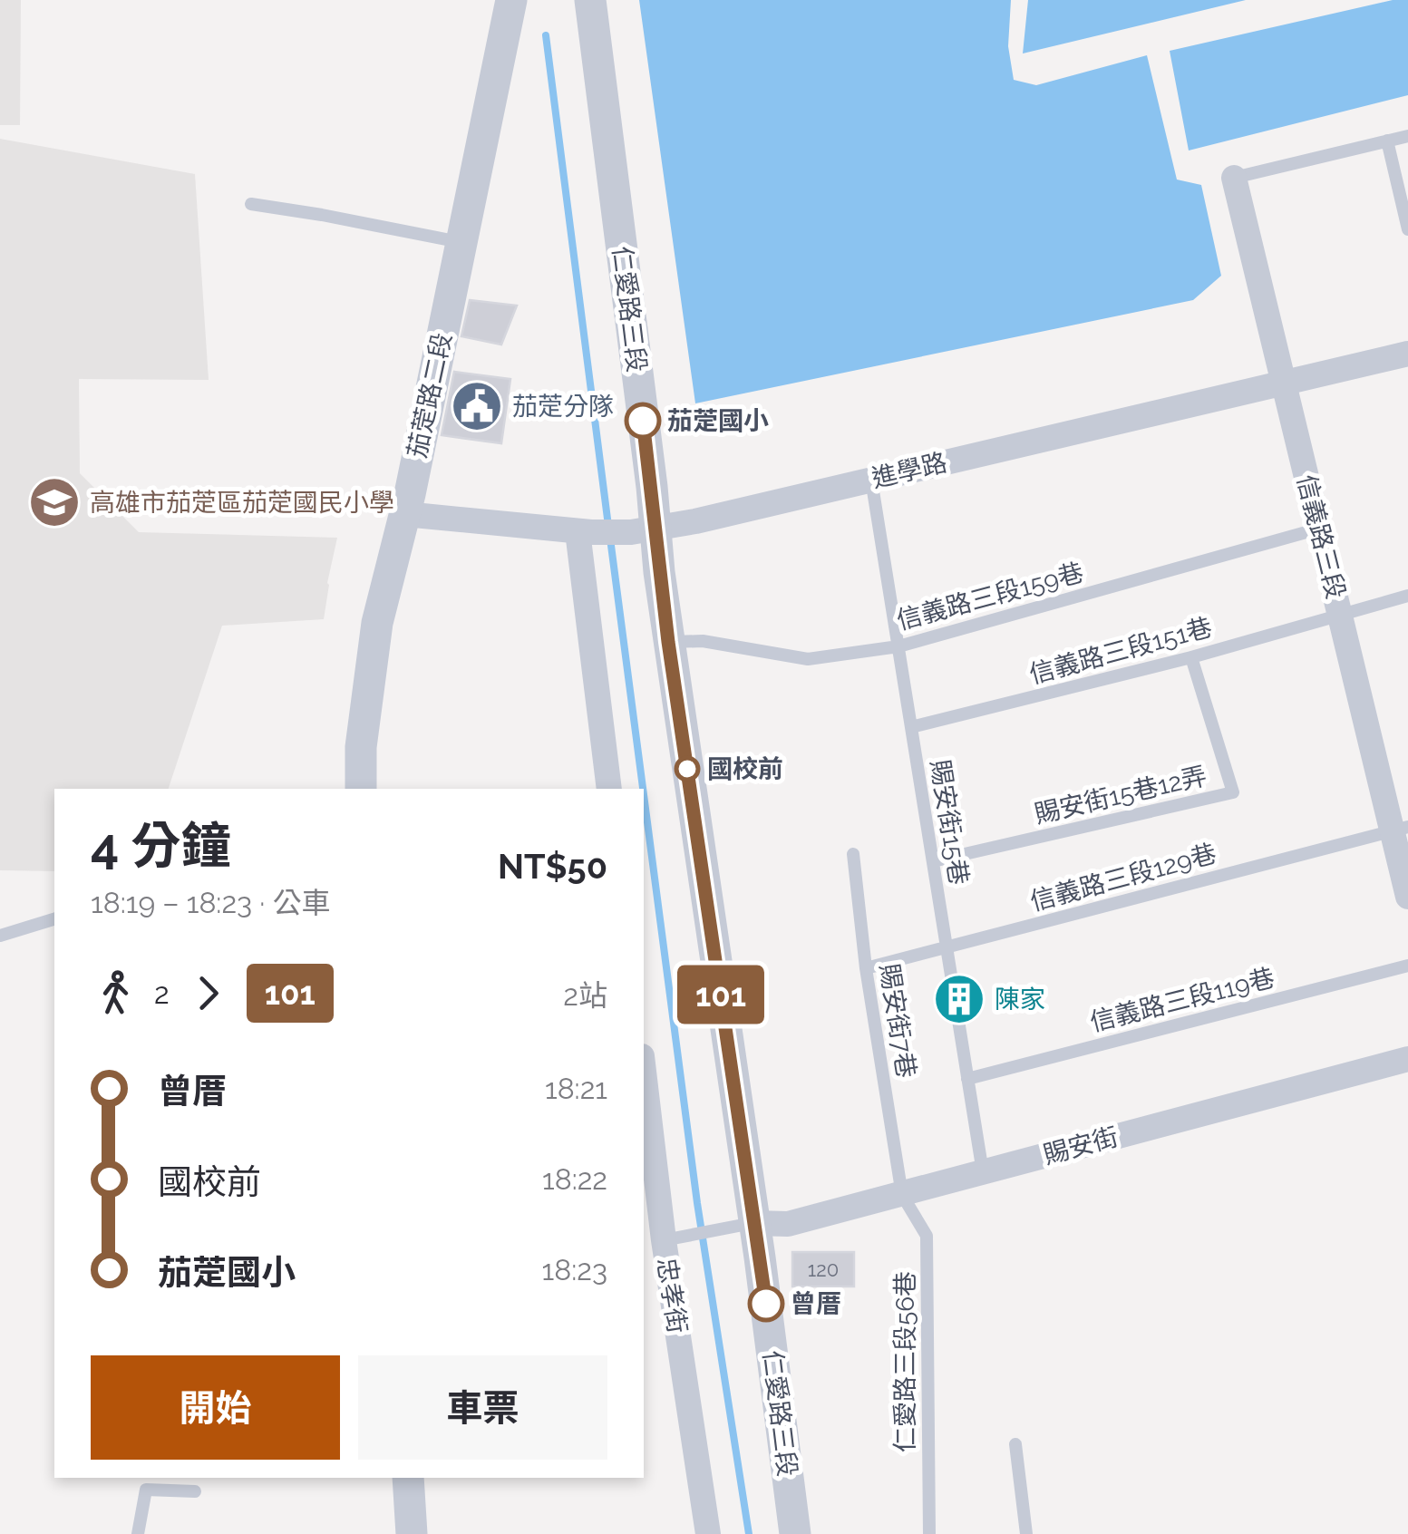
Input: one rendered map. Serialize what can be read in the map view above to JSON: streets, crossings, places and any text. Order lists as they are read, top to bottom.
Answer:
{
  "streets": {
    "street": [
      "仁愛路三段",
      "茄萣路二段",
      "進學路",
      "信義路三段",
      "賜安街",
      "忠孝街"
    ],
    "lane": [
      "信義路三段159巷",
      "信義路三段151巷",
      "賜安街15巷12弄",
      "賜安街15巷",
      "信義路三段129巷",
      "信義路三段119巷",
      "賜安街7巷",
      "仁愛路三段56巷"
    ]
  },
  "crossings": [
    ["仁愛路三段", "進學路"],
    ["仁愛路三段", "信義路三段159巷"],
    ["仁愛路三段", "賜安街"],
    ["茄萣路二段", "進學路"],
    ["進學路", "信義路三段"],
    ["進學路", "賜安街15巷"],
    ["信義路三段", "信義路三段159巷"],
    ["信義路三段", "信義路三段151巷"],
    ["信義路三段", "信義路三段129巷"],
    ["信義路三段159巷", "賜安街15巷"],
    ["信義路三段151巷", "賜安街15巷12弄"],
    ["信義路三段151巷", "賜安街15巷"],
    ["賜安街15巷12弄", "賜安街15巷"],
    ["賜安街15巷", "信義路三段129巷"],
    ["賜安街15巷", "信義路三段119巷"],
    ["賜安街15巷", "賜安街"],
    ["信義路三段129巷", "賜安街7巷"],
    ["賜安街7巷", "賜安街"],
    ["賜安街7巷", "仁愛路三段56巷"],
    ["賜安街", "仁愛路三段56巷"]
  ],
  "places": {
    "public building": ["茄萣分隊"],
    "other": ["茄萣國小", "國校前", "曾厝"],
    "school or university": ["高雄市茄萣區茄萣國民小學"],
    "building": ["陳家"]
  },
  "lines": ["bus line 101"],
  "house_numbers": ["120"],
  "page": {
    "on_map": "101",
    "heading": ["4 分鐘", "18:19 – 18:23 · 公車", "NT$50"],
    "legs": ["2", "101", "2站"],
    "list": [
      {
        "name": "曾厝",
        "value": "18:21"
      },
      {
        "name": "國校前",
        "value": "18:22"
      },
      {
        "name": "茄萣國小",
        "value": "18:23"
      }
    ],
    "buttons": ["開始", "車票"]
  }
}
